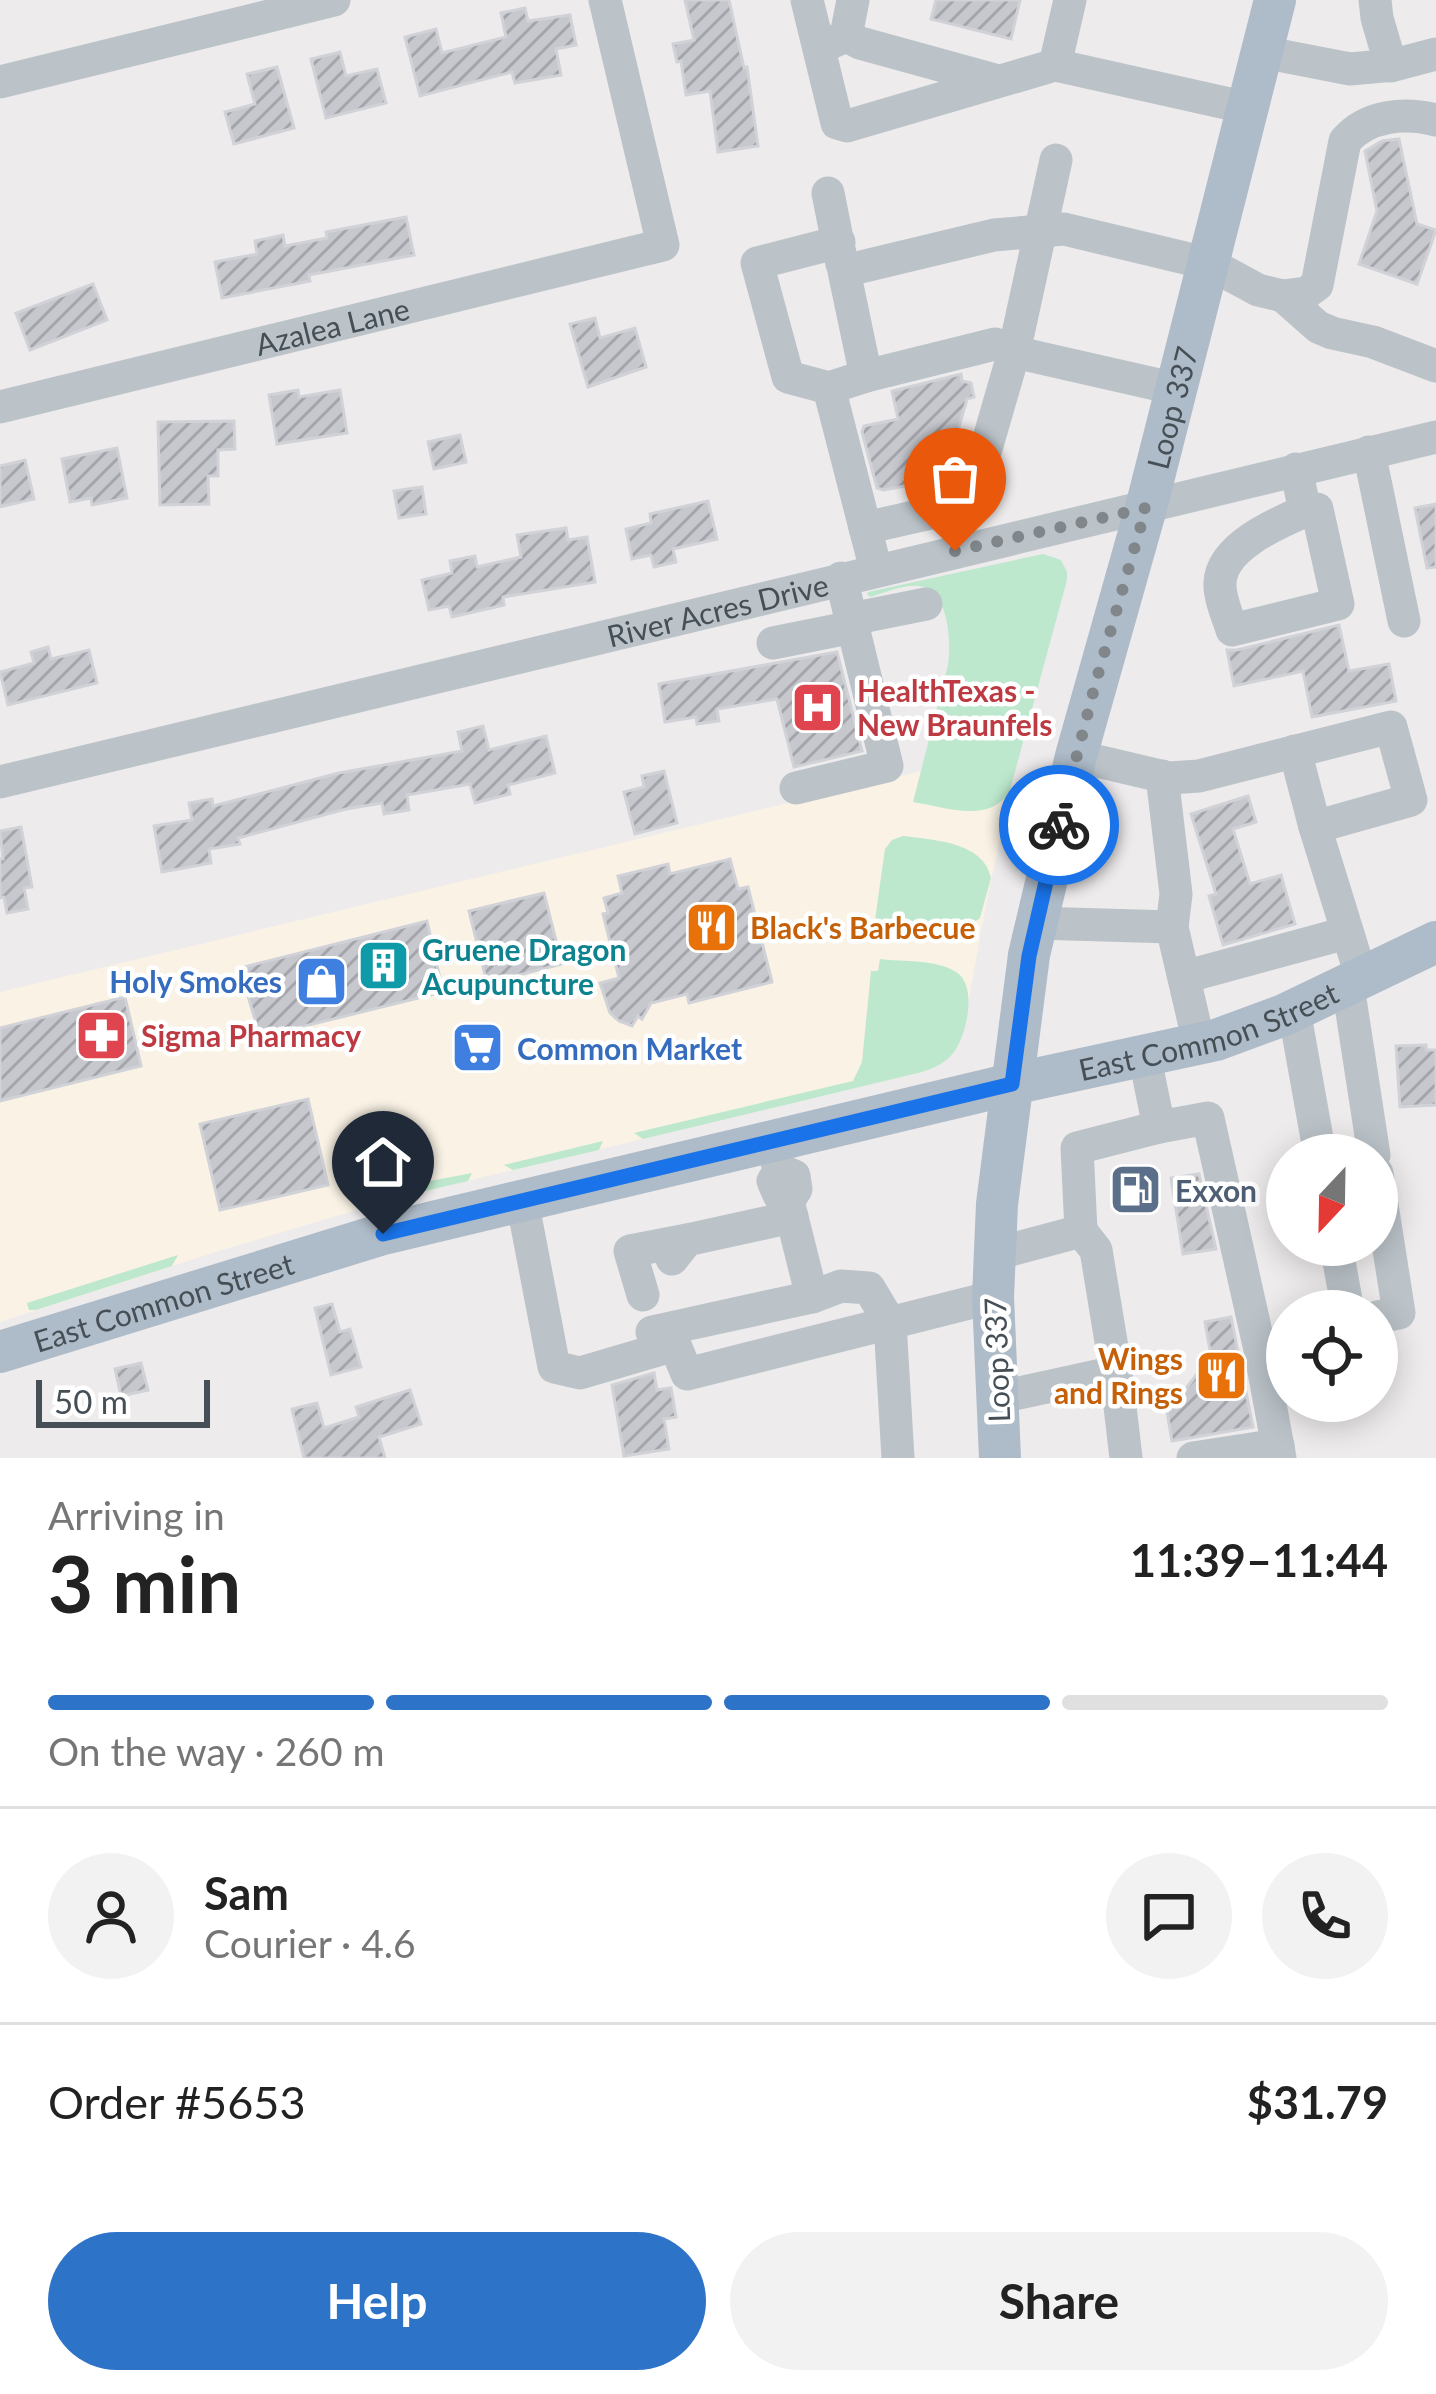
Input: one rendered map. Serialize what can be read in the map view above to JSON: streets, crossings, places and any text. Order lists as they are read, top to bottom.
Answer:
{
  "streets": {
    "main road": ["Loop 337", "East Common Street"],
    "street": ["Azalea Lane", "River Acres Drive"]
  },
  "crossings": [
    ["Loop 337", "River Acres Drive"],
    ["Loop 337", "East Common Street"]
  ],
  "places": {
    "hospital": ["HealthTexas - New Braunfels"],
    "restaurant": ["Black's Barbecue", "Wings and Rings"],
    "building": ["Gruene Dragon Acupuncture"],
    "shop": ["Holy Smokes"],
    "pharmacy": ["Sigma Pharmacy"],
    "supermarket": ["Common Market"],
    "fuel station": ["Exxon"]
  },
  "scale_bar": "50 m",
  "north": "bottom",
  "page": {
    "scale": "50 m",
    "heading": ["3 min", "Arriving in", "11:39–11:44"],
    "panel": [
      "Sam",
      "Courier · 4.6",
      "Order #5653",
      "$31.79"
    ],
    "bar": "On the way · 260 m",
    "buttons": ["Help", "Share"]
  }
}
